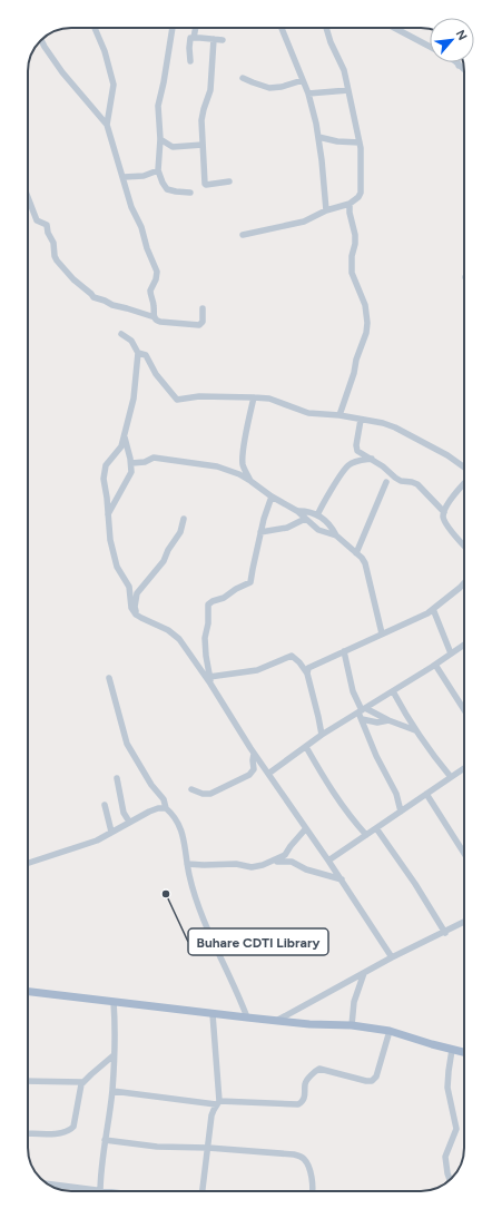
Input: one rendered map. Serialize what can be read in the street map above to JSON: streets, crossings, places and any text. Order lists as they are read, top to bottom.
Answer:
{
  "places": ["Buhare CDTI Library"],
  "north": "top right"
}
